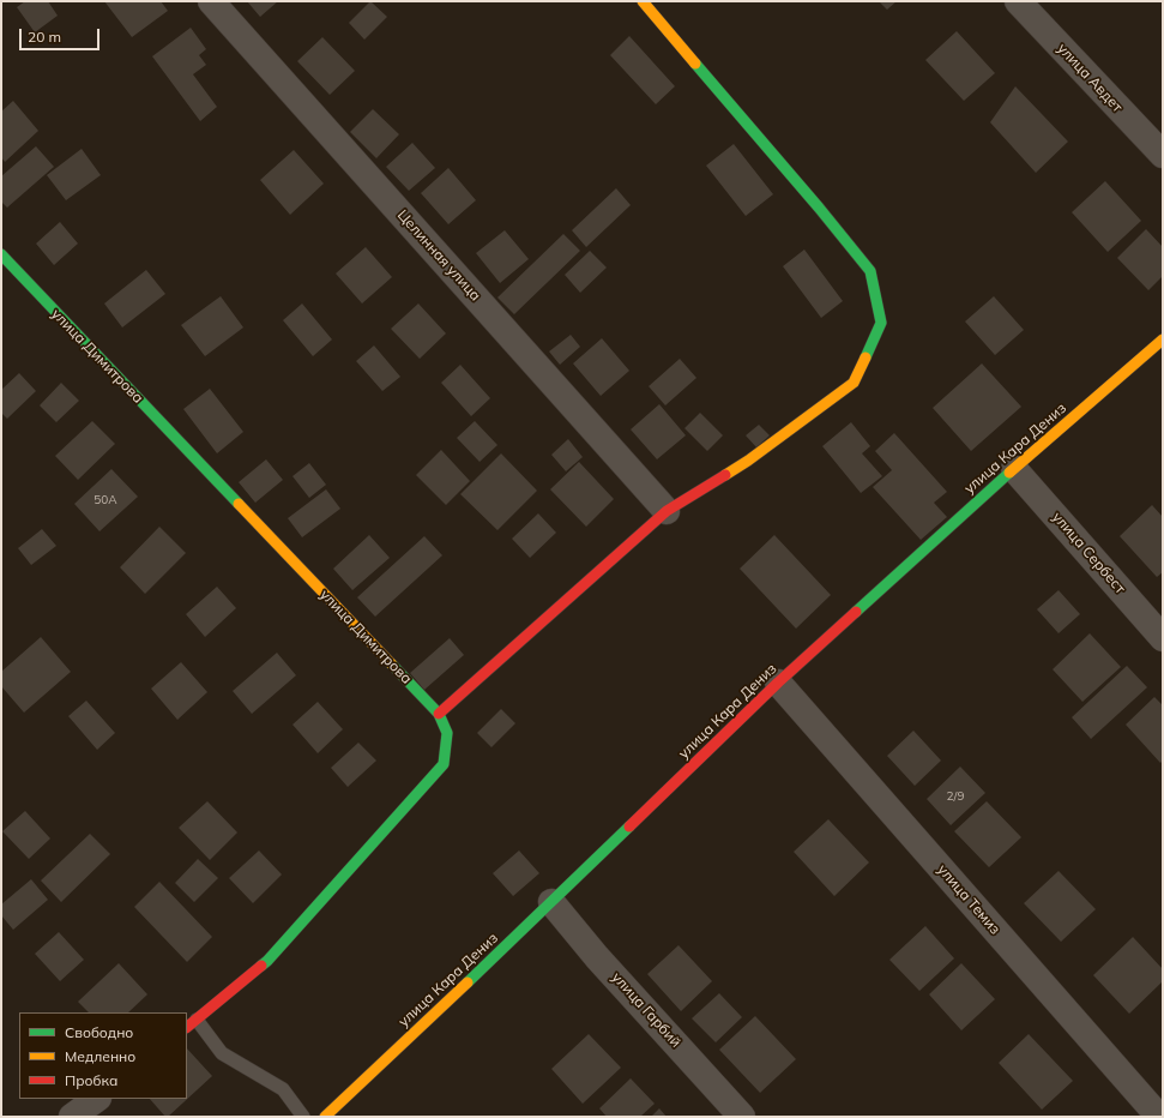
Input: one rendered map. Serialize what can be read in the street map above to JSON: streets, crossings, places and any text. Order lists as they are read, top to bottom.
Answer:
{
  "streets": {
    "street": [
      "улица Авдет",
      "Целинная улица",
      "улица Димитрова",
      "улица Кара Дениз",
      "улица Сербест",
      "улица Темиз",
      "улица Гарбий"
    ]
  },
  "crossings": [
    ["улица Кара Дениз", "улица Сербест"],
    ["улица Кара Дениз", "улица Темиз"],
    ["улица Кара Дениз", "улица Гарбий"]
  ],
  "house_numbers": ["50А", "2/9"],
  "legend": ["Свободно", "Медленно", "Пробка"],
  "scale_bar": "20 m"
}
